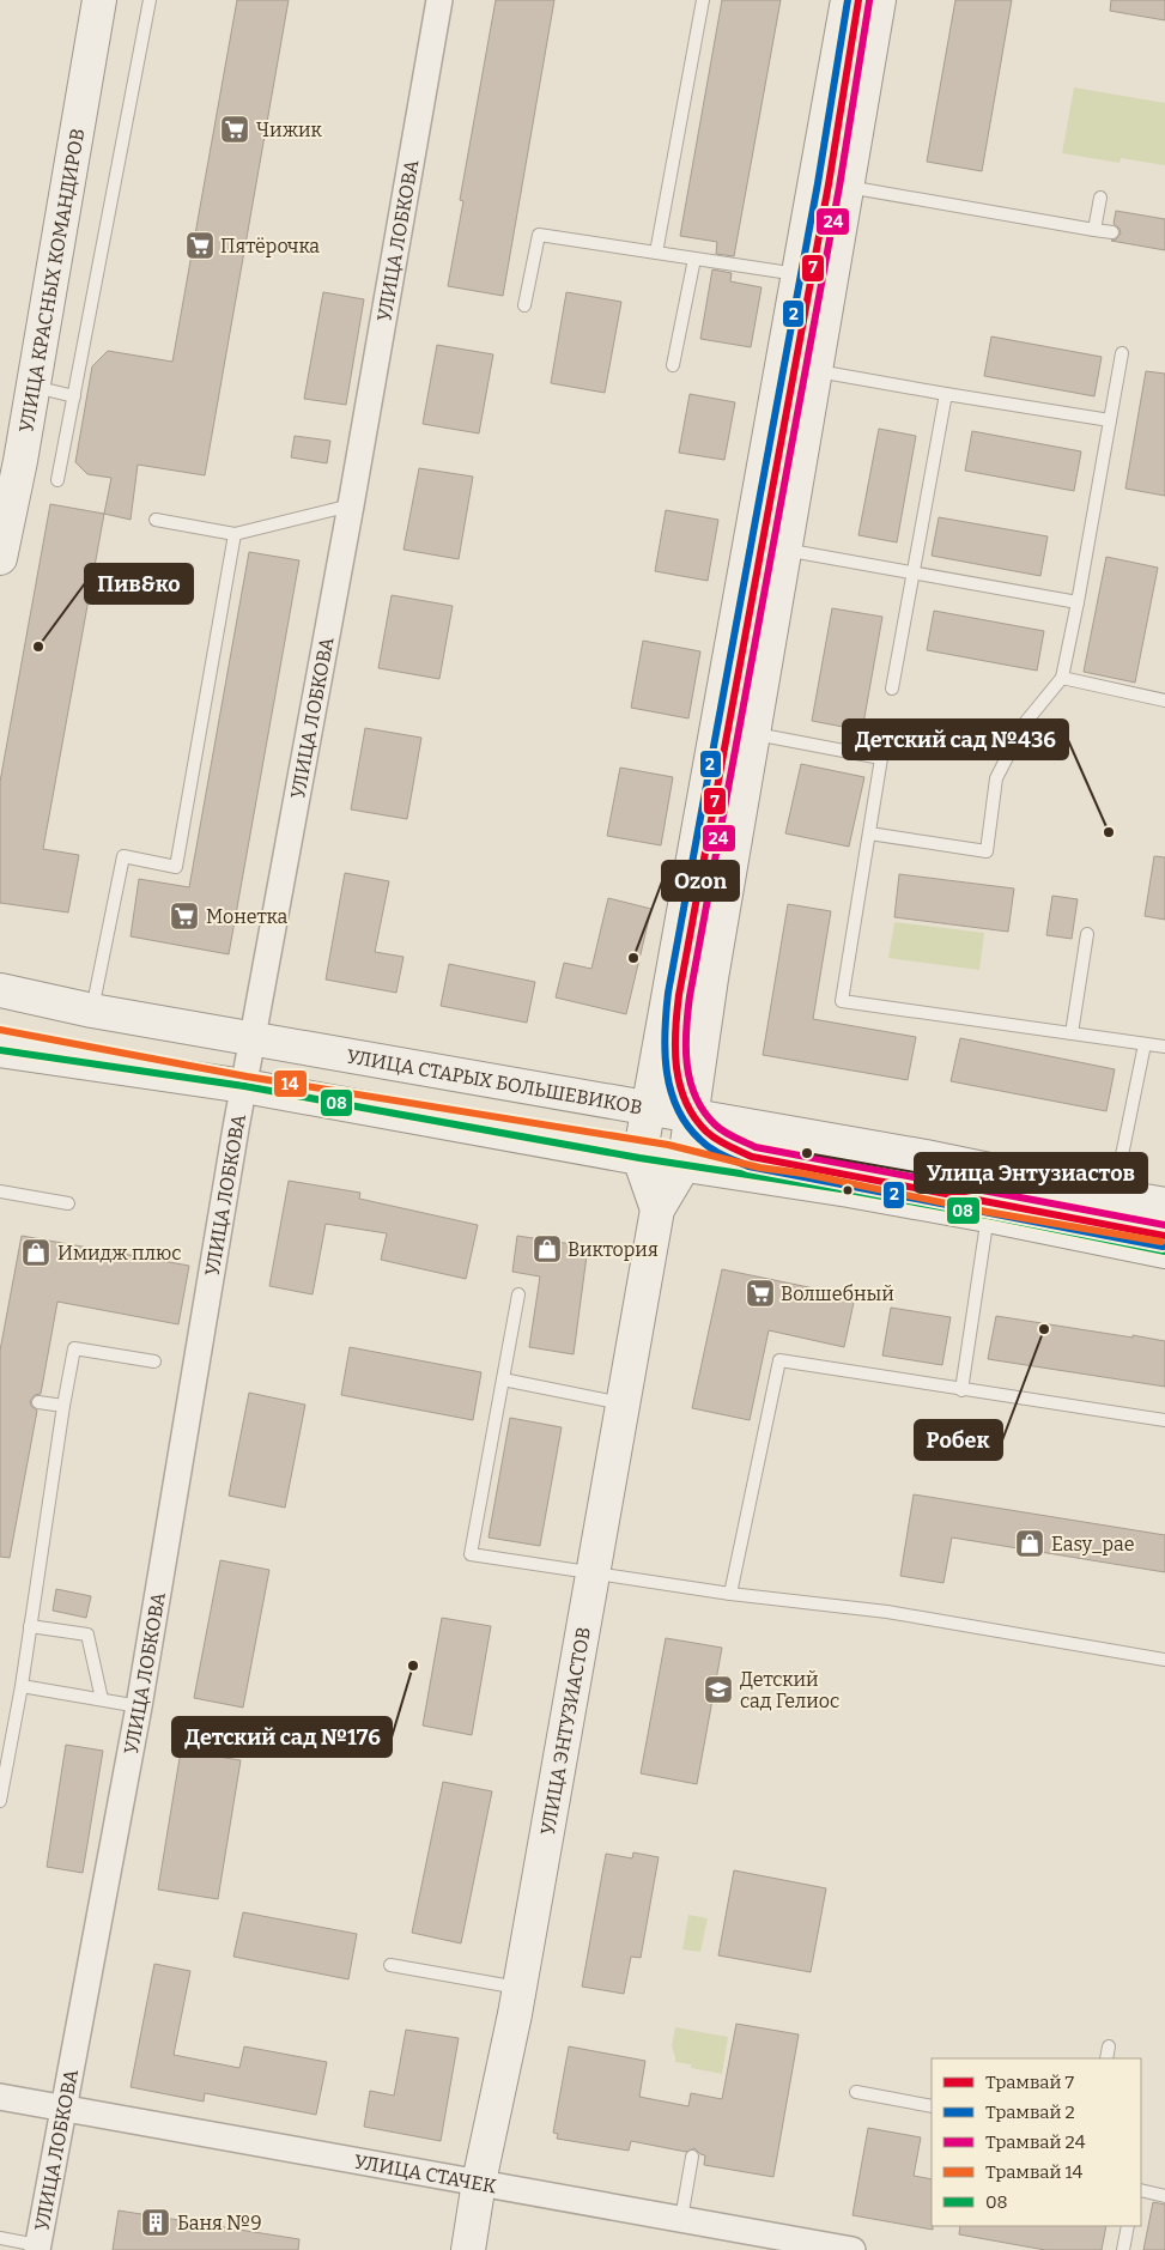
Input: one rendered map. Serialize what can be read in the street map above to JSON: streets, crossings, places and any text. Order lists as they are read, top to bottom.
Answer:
{
  "streets": {
    "street": [
      "УЛИЦА ЛОБКОВА",
      "УЛИЦА КРАСНЫХ КОМАНДИРОВ",
      "УЛИЦА СТАРЫХ БОЛЬШЕВИКОВ",
      "УЛИЦА ЭНТУЗИАСТОВ",
      "УЛИЦА СТАЧЕК"
    ]
  },
  "crossings": [
    ["УЛИЦА ЛОБКОВА", "УЛИЦА СТАРЫХ БОЛЬШЕВИКОВ"],
    ["УЛИЦА ЛОБКОВА", "УЛИЦА СТАЧЕК"],
    ["УЛИЦА ЭНТУЗИАСТОВ", "УЛИЦА СТАЧЕК"]
  ],
  "places": {
    "supermarket": [
      "Чижик",
      "Пятёрочка",
      "Монетка",
      "Волшебный"
    ],
    "other": [
      "Пив&ко",
      "Детский сад №436",
      "Ozon",
      "Улица Энтузиастов",
      "Робек",
      "Детский сад №176"
    ],
    "shop": ["Виктория", "Имидж плюс", "Easy_pae"],
    "school or university": ["Детский сад Гелиос"],
    "building": ["Баня №9"]
  },
  "lines": [
    "tram line 7",
    "tram line 2",
    "tram line 24",
    "tram line 14",
    "transit line 08"
  ],
  "legend": [
    "Трамвай 7",
    "Трамвай 2",
    "Трамвай 24",
    "Трамвай 14",
    "08"
  ]
}
